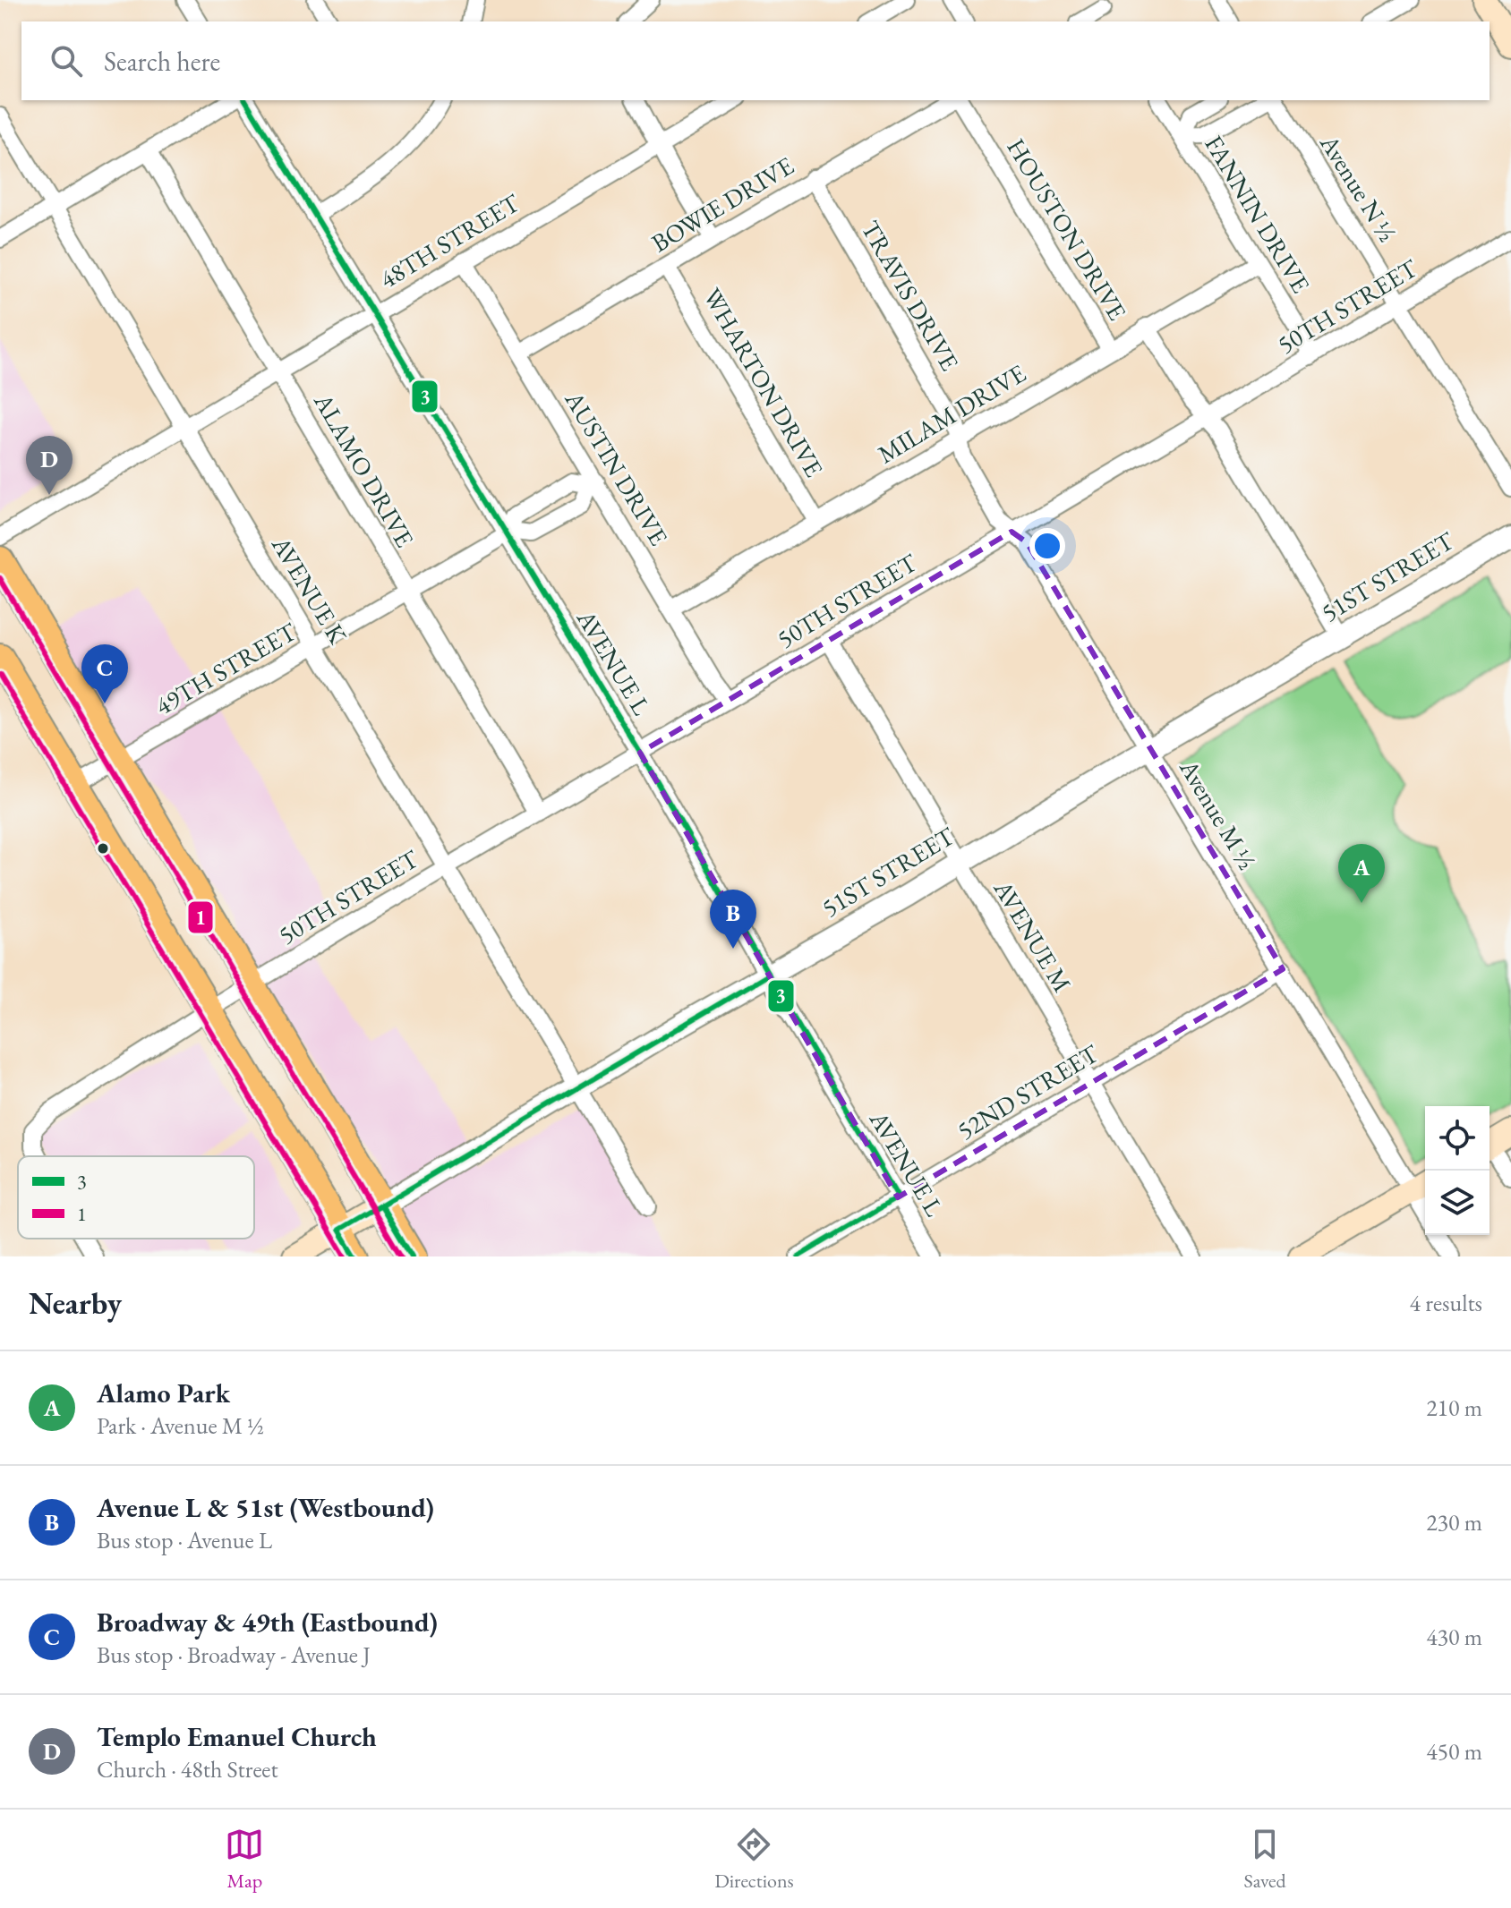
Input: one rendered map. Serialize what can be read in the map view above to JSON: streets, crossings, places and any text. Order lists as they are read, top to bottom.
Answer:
{
  "streets": {
    "main road": ["51ST STREET"],
    "street": [
      "Avenue N ½",
      "BOWIE DRIVE",
      "FANNIN DRIVE",
      "HOUSTON DRIVE",
      "48TH STREET",
      "TRAVIS DRIVE",
      "50TH STREET",
      "WHARTON DRIVE",
      "MILAM DRIVE",
      "AUSTIN DRIVE",
      "ALAMO DRIVE",
      "AVENUE K",
      "AVENUE L",
      "49TH STREET",
      "Avenue M ½",
      "AVENUE M",
      "52ND STREET"
    ]
  },
  "crossings": [
    ["Avenue N ½", "50TH STREET"],
    ["BOWIE DRIVE", "TRAVIS DRIVE"],
    ["BOWIE DRIVE", "WHARTON DRIVE"],
    ["BOWIE DRIVE", "AUSTIN DRIVE"],
    ["FANNIN DRIVE", "50TH STREET"],
    ["FANNIN DRIVE", "MILAM DRIVE"],
    ["HOUSTON DRIVE", "50TH STREET"],
    ["HOUSTON DRIVE", "MILAM DRIVE"],
    ["HOUSTON DRIVE", "51ST STREET"],
    ["48TH STREET", "AUSTIN DRIVE"],
    ["48TH STREET", "ALAMO DRIVE"],
    ["48TH STREET", "AVENUE K"],
    ["48TH STREET", "AVENUE L"],
    ["TRAVIS DRIVE", "MILAM DRIVE"],
    ["TRAVIS DRIVE", "Avenue M ½"],
    ["50TH STREET", "AUSTIN DRIVE"],
    ["50TH STREET", "ALAMO DRIVE"],
    ["50TH STREET", "AVENUE K"],
    ["50TH STREET", "AVENUE L"],
    ["50TH STREET", "Avenue M ½"],
    ["50TH STREET", "AVENUE M"],
    ["WHARTON DRIVE", "MILAM DRIVE"],
    ["MILAM DRIVE", "AUSTIN DRIVE"],
    ["MILAM DRIVE", "Avenue M ½"],
    ["AUSTIN DRIVE", "49TH STREET"],
    ["ALAMO DRIVE", "49TH STREET"],
    ["51ST STREET", "AVENUE K"],
    ["51ST STREET", "AVENUE L"],
    ["51ST STREET", "Avenue M ½"],
    ["51ST STREET", "AVENUE M"],
    ["AVENUE K", "49TH STREET"],
    ["AVENUE L", "49TH STREET"],
    ["AVENUE L", "52ND STREET"],
    ["Avenue M ½", "52ND STREET"],
    ["AVENUE M", "52ND STREET"]
  ],
  "lines": ["transit line 3", "transit line 1"],
  "legend": ["3", "1"],
  "page": {
    "search": "Search here",
    "pins": [
      "D",
      "C",
      "A",
      "B"
    ],
    "heading": ["Nearby", "4 results"],
    "list": [
      {
        "mark": "A",
        "name": "Alamo Park",
        "note": "Park · Avenue M ½",
        "value": "210 m"
      },
      {
        "mark": "B",
        "name": "Avenue L & 51st (Westbound)",
        "note": "Bus stop · Avenue L",
        "value": "230 m"
      },
      {
        "mark": "C",
        "name": "Broadway & 49th (Eastbound)",
        "note": "Bus stop · Broadway - Avenue J",
        "value": "430 m"
      },
      {
        "mark": "D",
        "name": "Templo Emanuel Church",
        "note": "Church · 48th Street",
        "value": "450 m"
      }
    ],
    "nav": ["Map", "Directions", "Saved"]
  }
}
